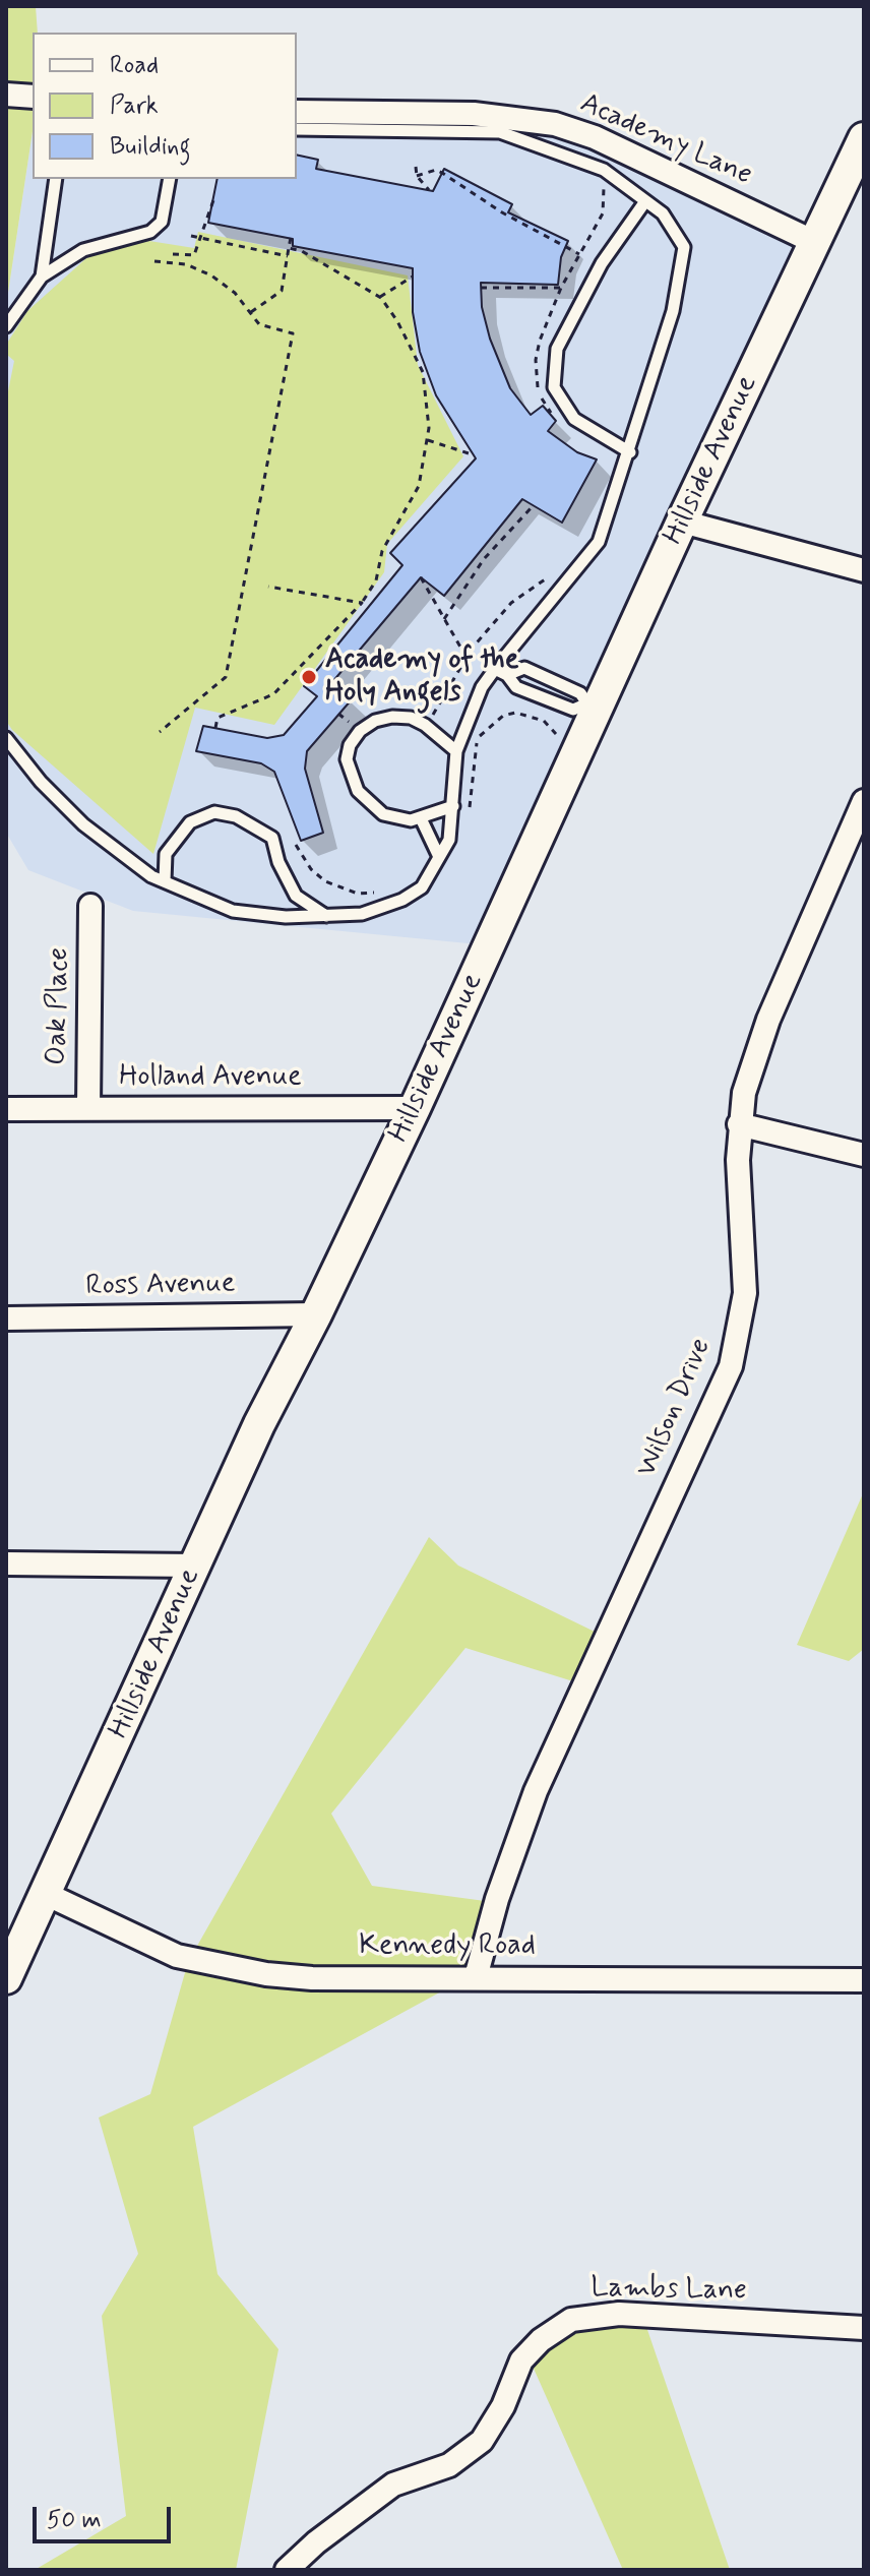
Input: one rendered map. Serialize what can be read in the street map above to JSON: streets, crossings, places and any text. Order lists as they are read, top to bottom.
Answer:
{
  "streets": {
    "main road": ["Hillside Avenue"],
    "street": [
      "Academy Lane",
      "Oak Place",
      "Holland Avenue",
      "Ross Avenue",
      "Wilson Drive",
      "Kennedy Road",
      "Lambs Lane"
    ]
  },
  "crossings": [
    ["Academy Lane", "Hillside Avenue"],
    ["Hillside Avenue", "Holland Avenue"],
    ["Hillside Avenue", "Ross Avenue"],
    ["Hillside Avenue", "Kennedy Road"],
    ["Oak Place", "Holland Avenue"],
    ["Wilson Drive", "Kennedy Road"]
  ],
  "places": ["Academy of the Holy Angels"],
  "legend": ["Road", "Park", "Building"],
  "scale_bar": "50 m"
}
